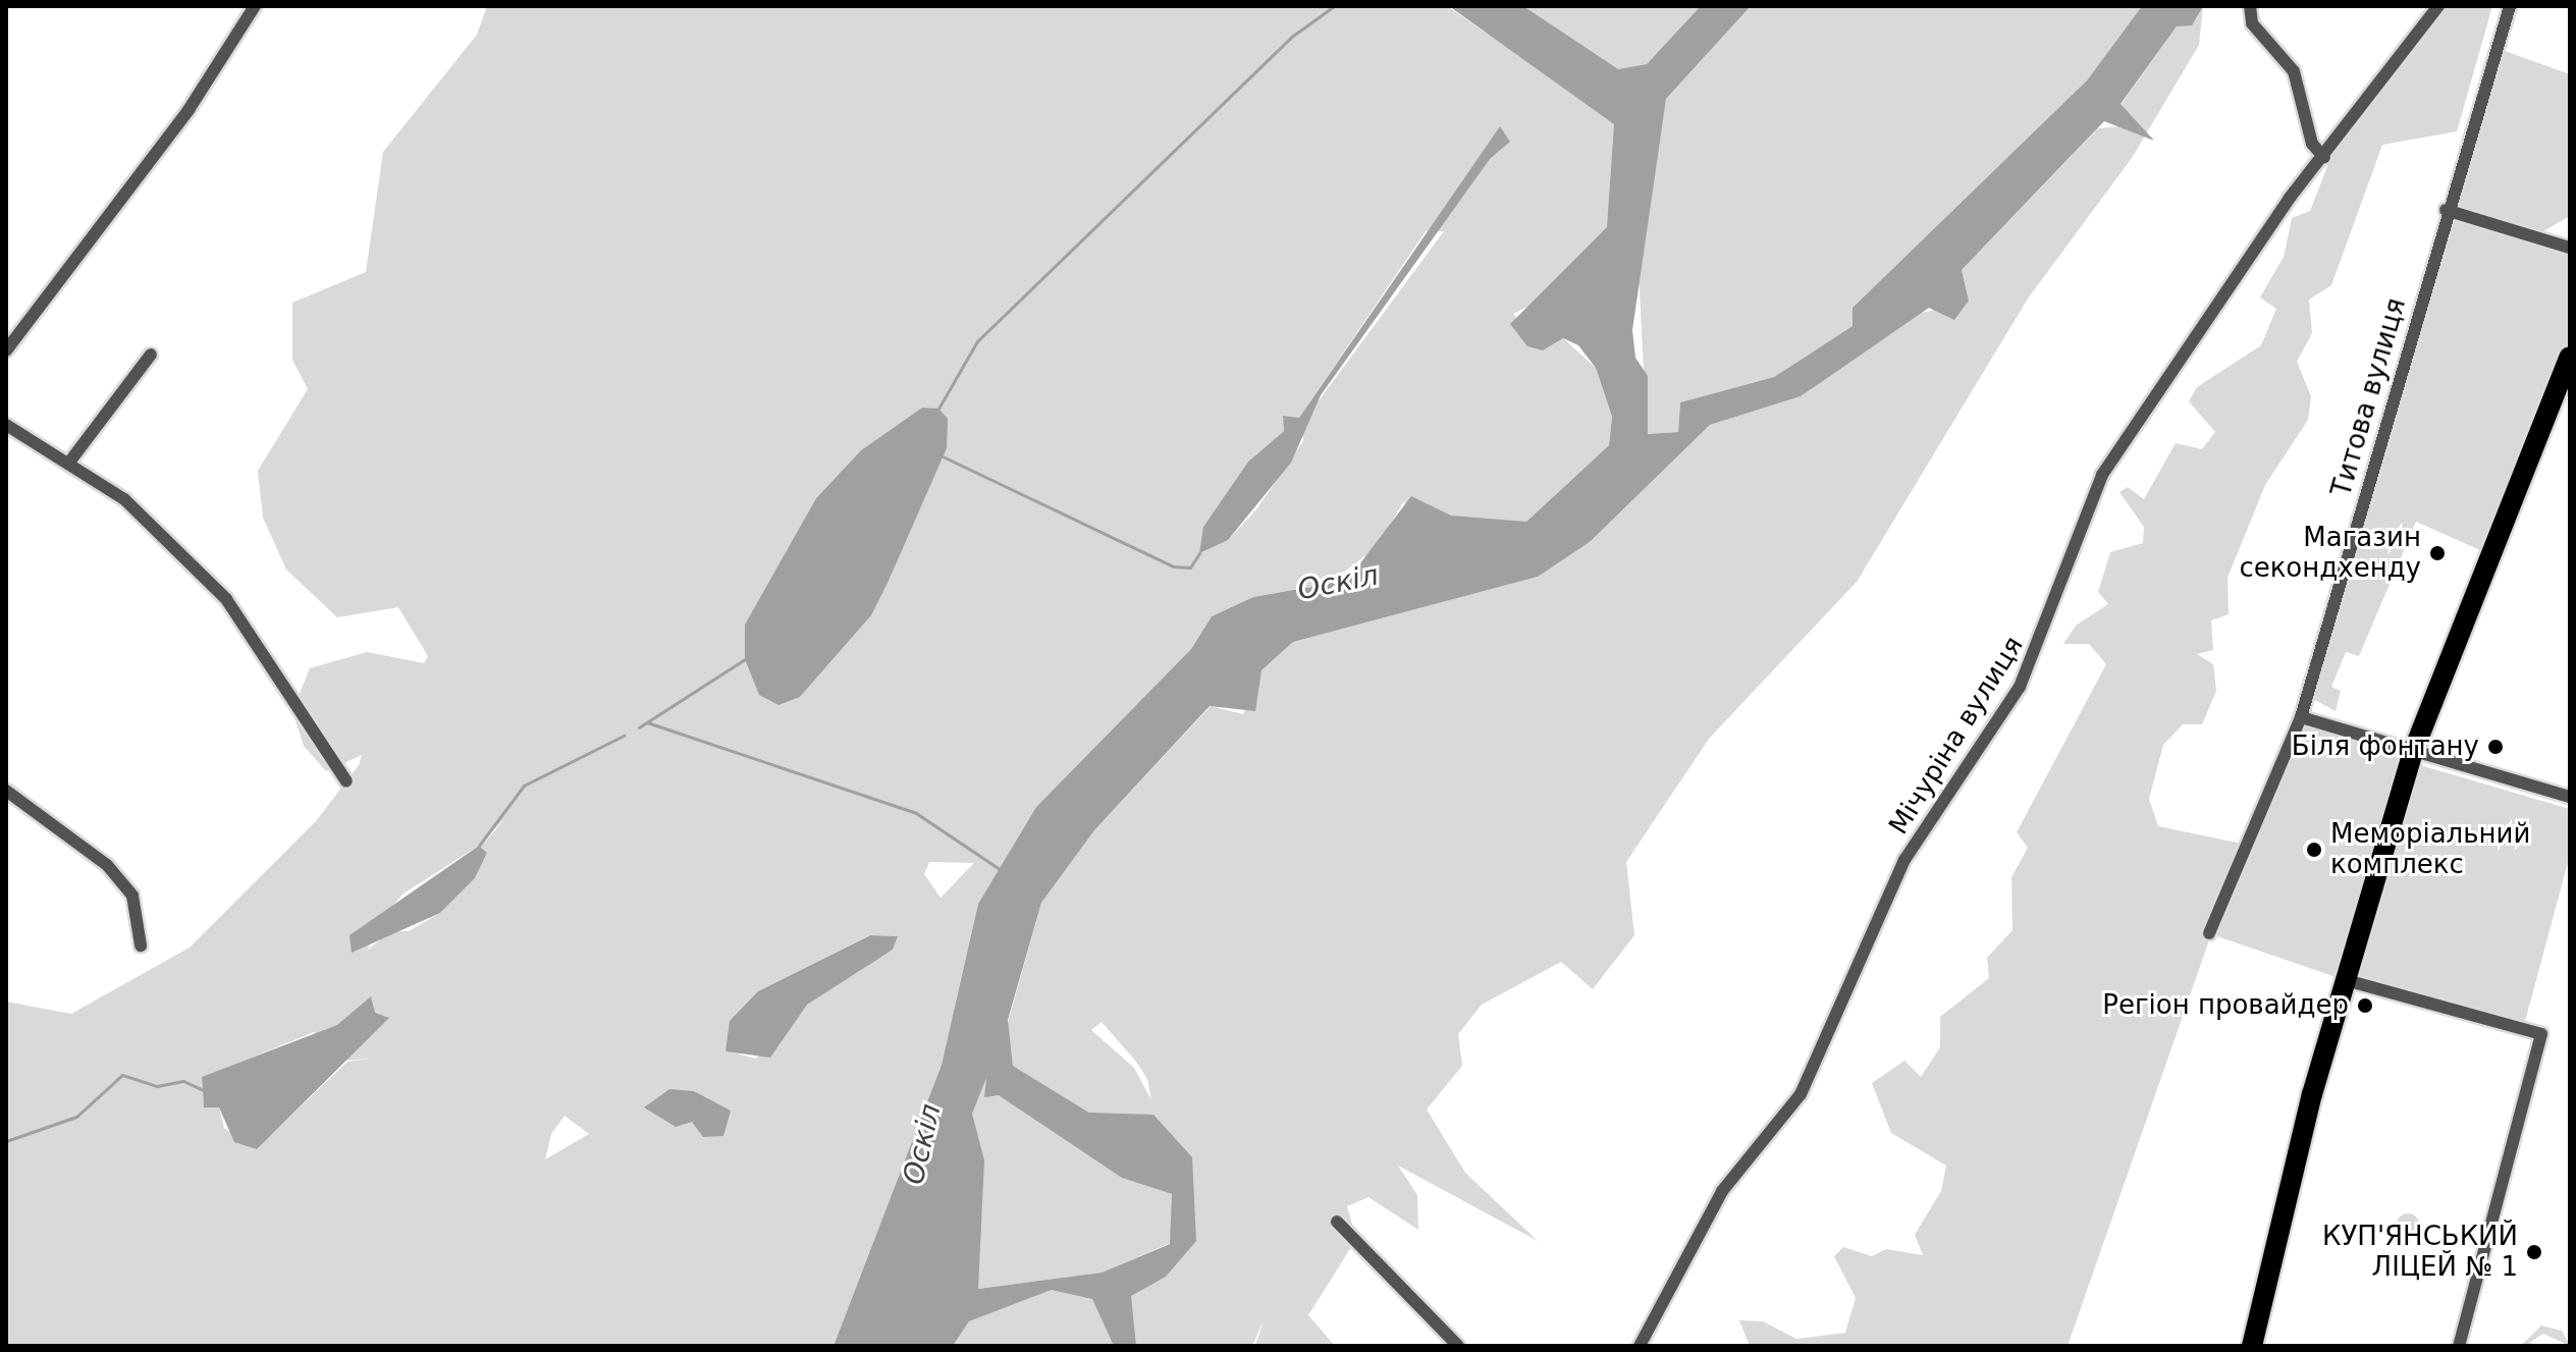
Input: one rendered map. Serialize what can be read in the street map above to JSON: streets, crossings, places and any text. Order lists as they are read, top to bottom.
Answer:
{
  "streets": {
    "street": ["Титова вулиця", "Мічуріна вулиця"]
  },
  "water": ["Оскіл"],
  "places": [
    "Магазин секондхенду",
    "Біля фонтану",
    "Меморіальний комплекс",
    "Регіон провайдер",
    "КУП'ЯНСЬКИЙ ЛІЦЕЙ № 1"
  ]
}
